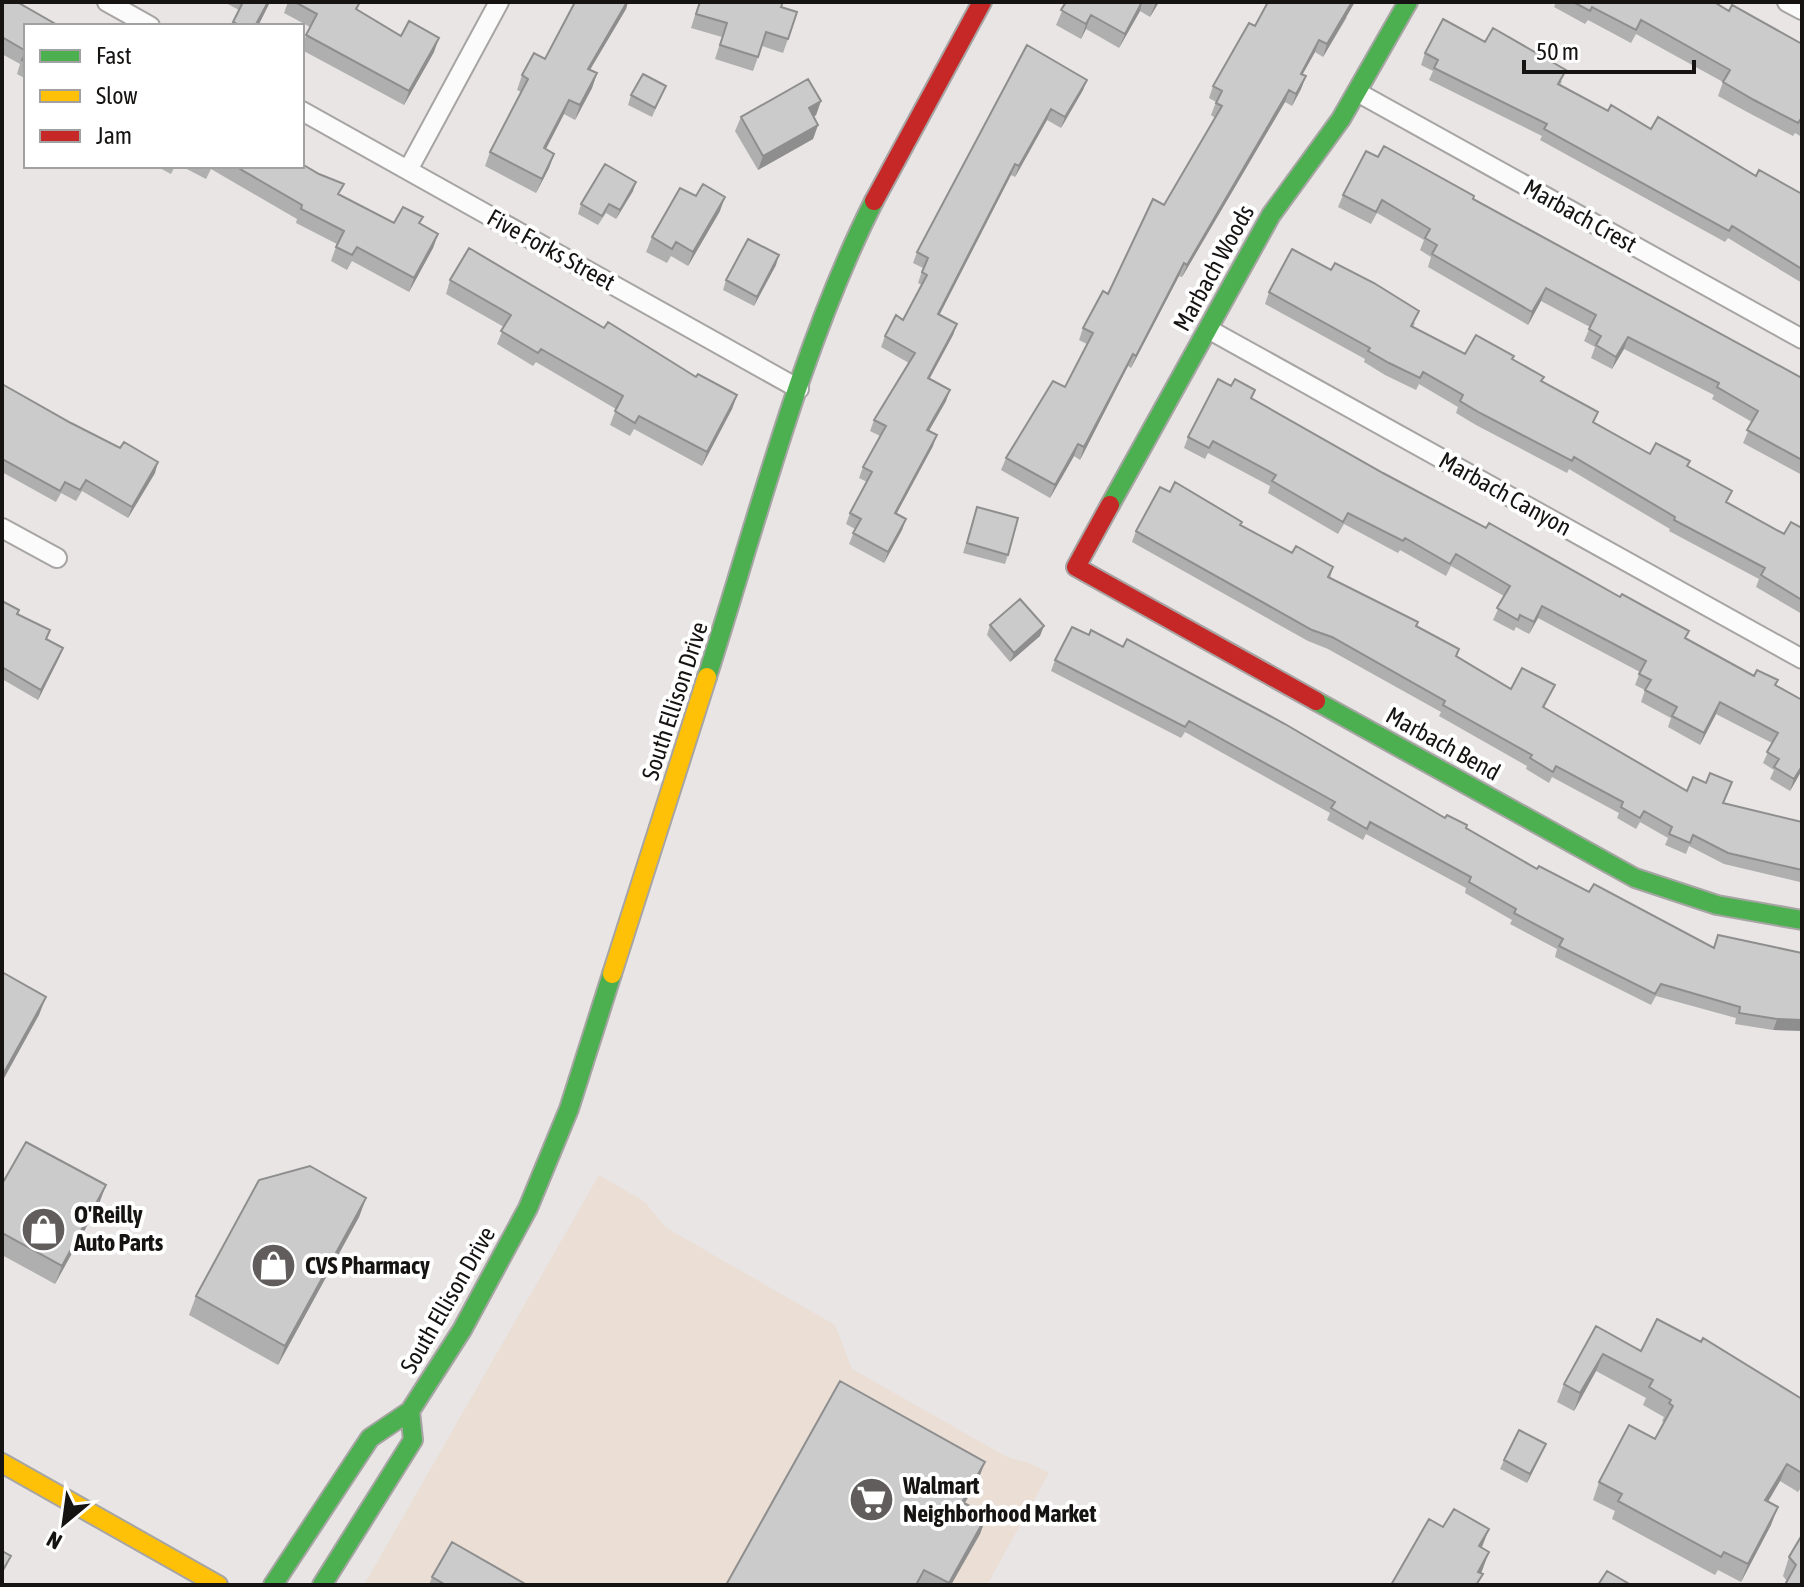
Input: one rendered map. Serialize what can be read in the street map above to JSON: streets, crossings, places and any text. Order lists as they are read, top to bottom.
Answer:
{
  "streets": {
    "street": [
      "Marbach Crest",
      "Five Forks Street",
      "Marbach Woods",
      "Marbach Canyon",
      "South Ellison Drive",
      "Marbach Bend"
    ]
  },
  "crossings": [
    ["Marbach Crest", "Marbach Woods"],
    ["Five Forks Street", "South Ellison Drive"],
    ["Marbach Woods", "Marbach Canyon"],
    ["Marbach Woods", "Marbach Bend"]
  ],
  "places": {
    "shop": ["O'Reilly Auto Parts", "CVS Pharmacy"],
    "supermarket": ["Walmart Neighborhood Market"]
  },
  "legend": ["Fast", "Slow", "Jam"],
  "scale_bar": "50 m",
  "north": "bottom left"
}
